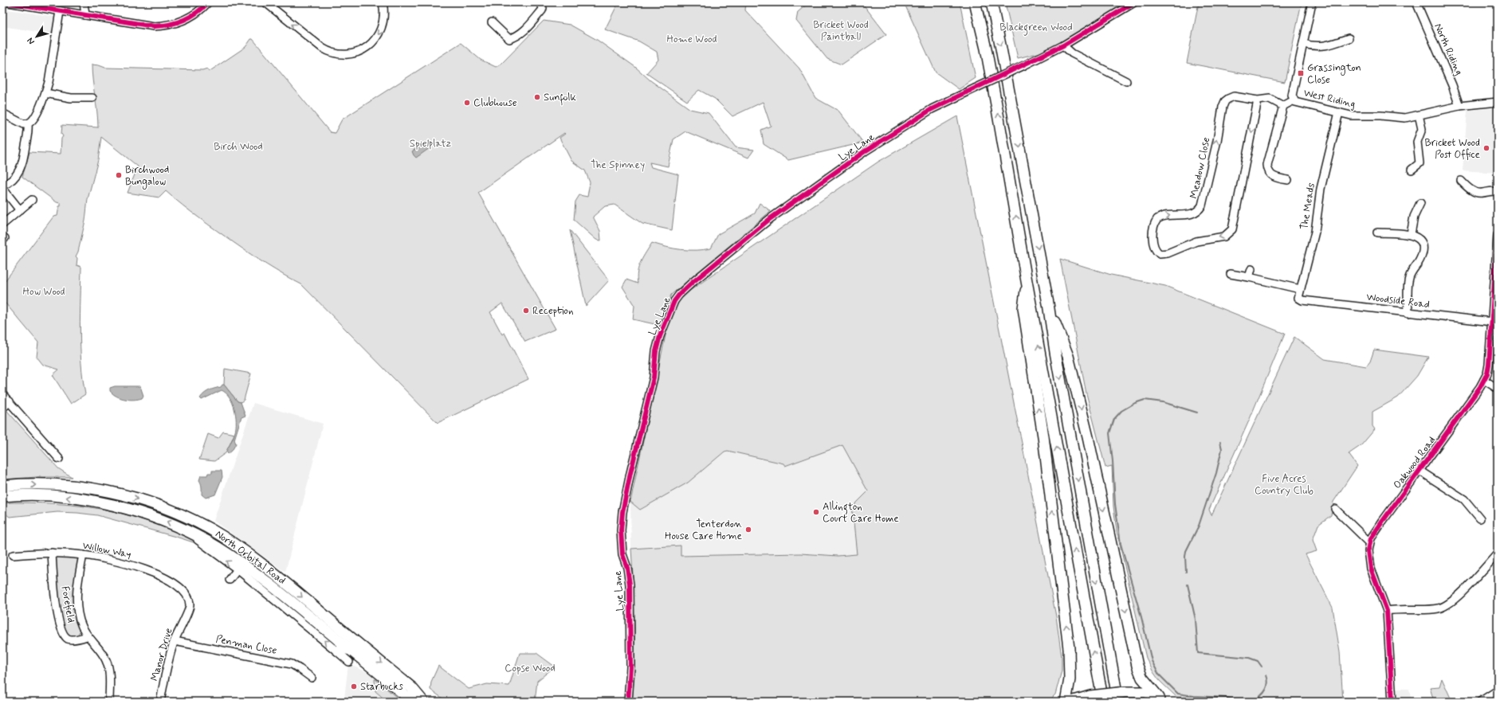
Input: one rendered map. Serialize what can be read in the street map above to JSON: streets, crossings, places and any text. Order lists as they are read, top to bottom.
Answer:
{
  "streets": {
    "highway": ["North Orbital Road"],
    "street": [
      "North Riding",
      "West Riding",
      "Lye Lane",
      "Meadow Close",
      "The Meads",
      "Woodside Road",
      "Oakwood Road",
      "Willow Way",
      "Forefield",
      "Penman Close",
      "Manor Drive"
    ]
  },
  "crossings": [
    ["North Riding", "West Riding"],
    ["West Riding", "The Meads"],
    ["The Meads", "Woodside Road"],
    ["Woodside Road", "Oakwood Road"],
    ["Willow Way", "Forefield"],
    ["Willow Way", "Manor Drive"],
    ["Penman Close", "Manor Drive"]
  ],
  "parks": [
    "Bricket Wood Paintball",
    "Blackgreen Wood",
    "Home Wood",
    "Spielplatz",
    "Birch Wood",
    "The Spinney",
    "How Wood",
    "Five Acres Country Club",
    "Copse Wood"
  ],
  "places": {
    "transit": ["Grassington Close"],
    "other": [
      "Sunfolk",
      "Clubhouse",
      "Bricket Wood Post Office",
      "Birchwood Bungalow",
      "Reception",
      "Allington Court Care Home",
      "Tenterdon House Care Home",
      "Starbucks"
    ]
  },
  "north": "bottom left"
}
